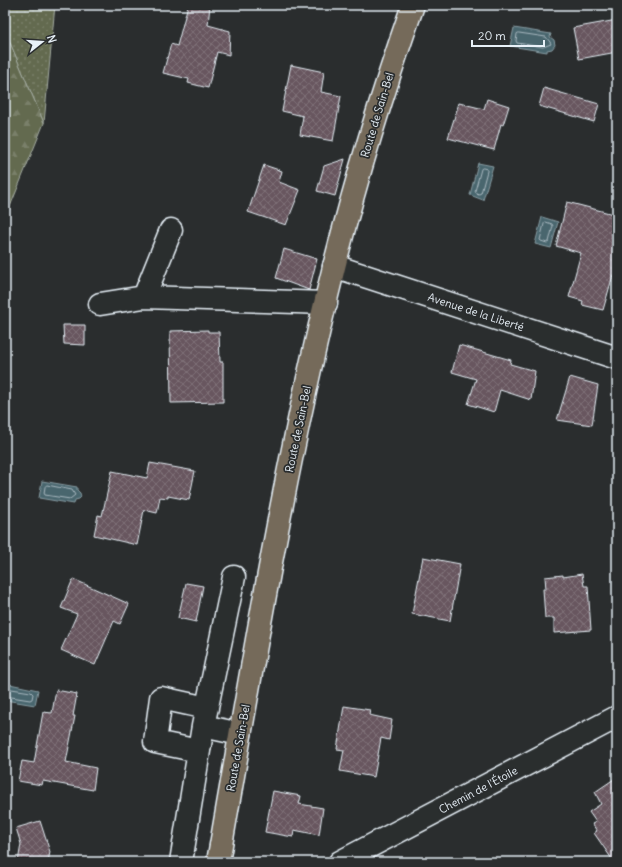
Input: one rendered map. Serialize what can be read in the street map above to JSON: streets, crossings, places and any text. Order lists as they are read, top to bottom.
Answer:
{
  "streets": {
    "main road": ["Route de Sain-Bel"],
    "street": ["Avenue de la Liberté", "Chemin de l'Étoile"]
  },
  "crossings": [
    ["Route de Sain-Bel", "Avenue de la Liberté"]
  ],
  "scale_bar": "20 m",
  "north": "right"
}
